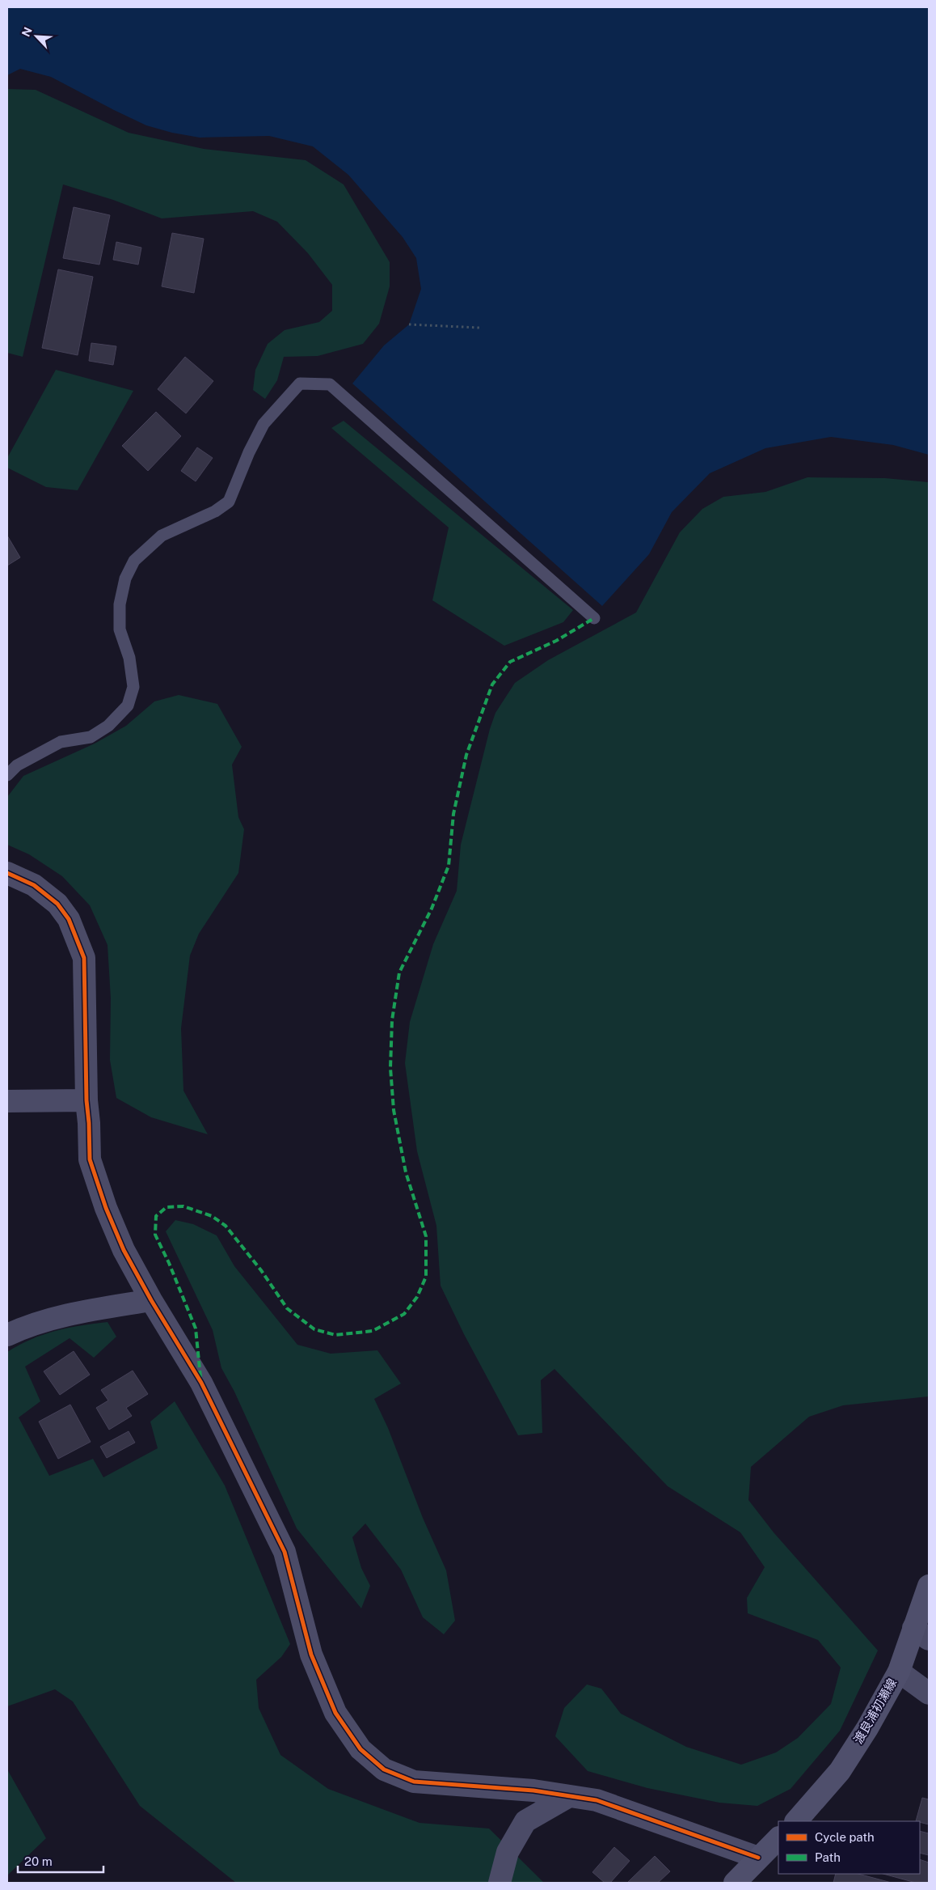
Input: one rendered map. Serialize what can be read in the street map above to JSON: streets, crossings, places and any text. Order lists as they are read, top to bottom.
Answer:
{
  "streets": {
    "main road": ["渡良浦初瀬線"]
  },
  "legend": ["Cycle path", "Path"],
  "scale_bar": "20 m",
  "north": "top left"
}
